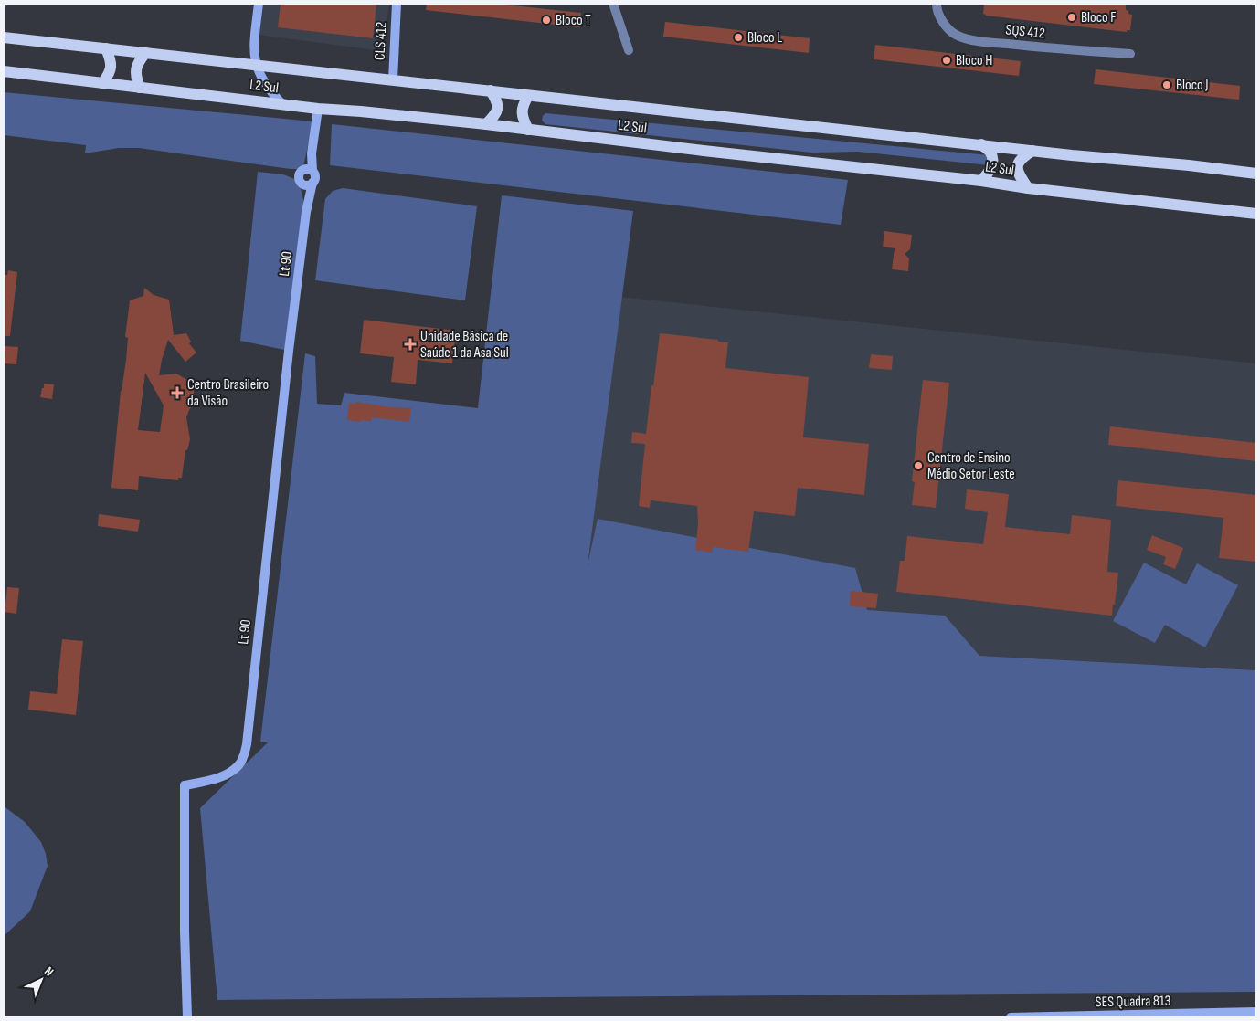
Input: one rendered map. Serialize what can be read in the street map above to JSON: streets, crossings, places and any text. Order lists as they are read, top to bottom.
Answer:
{
  "streets": {
    "main road": ["L2 Sul"],
    "street": [
      "SQS 412",
      "CLS 412",
      "Lt 90",
      "SES Quadra 813"
    ]
  },
  "crossings": [
    ["CLS 412", "L2 Sul"]
  ],
  "places": {
    "other": [
      "Bloco F",
      "Bloco T",
      "Bloco L",
      "Bloco H",
      "Bloco J",
      "Centro de Ensino Médio Setor Leste"
    ],
    "health": ["Unidade Básica de Saúde 1 da Asa Sul", "Centro Brasileiro da Visão"]
  },
  "north": "top right"
}
